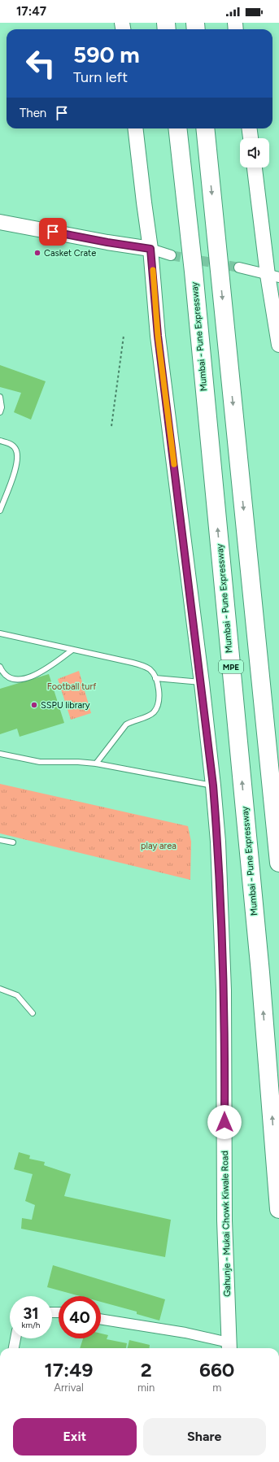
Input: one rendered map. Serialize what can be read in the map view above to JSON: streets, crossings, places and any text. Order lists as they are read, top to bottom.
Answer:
{
  "streets": {
    "highway": ["Mumbai - Pune Expressway", "MPE"],
    "street": ["Gahunje - Mukai Chowk Kiwale Road"]
  },
  "parks": ["Football turf", "play area"],
  "places": ["Casket Crate", "SSPU library"],
  "page": {
    "status": "17:47",
    "turn": ["590 m", "Turn left"],
    "then": "Then",
    "speed": "31 km/h",
    "limit": "40",
    "eta": [
      "17:49",
      "Arrival",
      "2",
      "min",
      "660",
      "m"
    ],
    "buttons": ["Exit", "Share"]
  }
}
